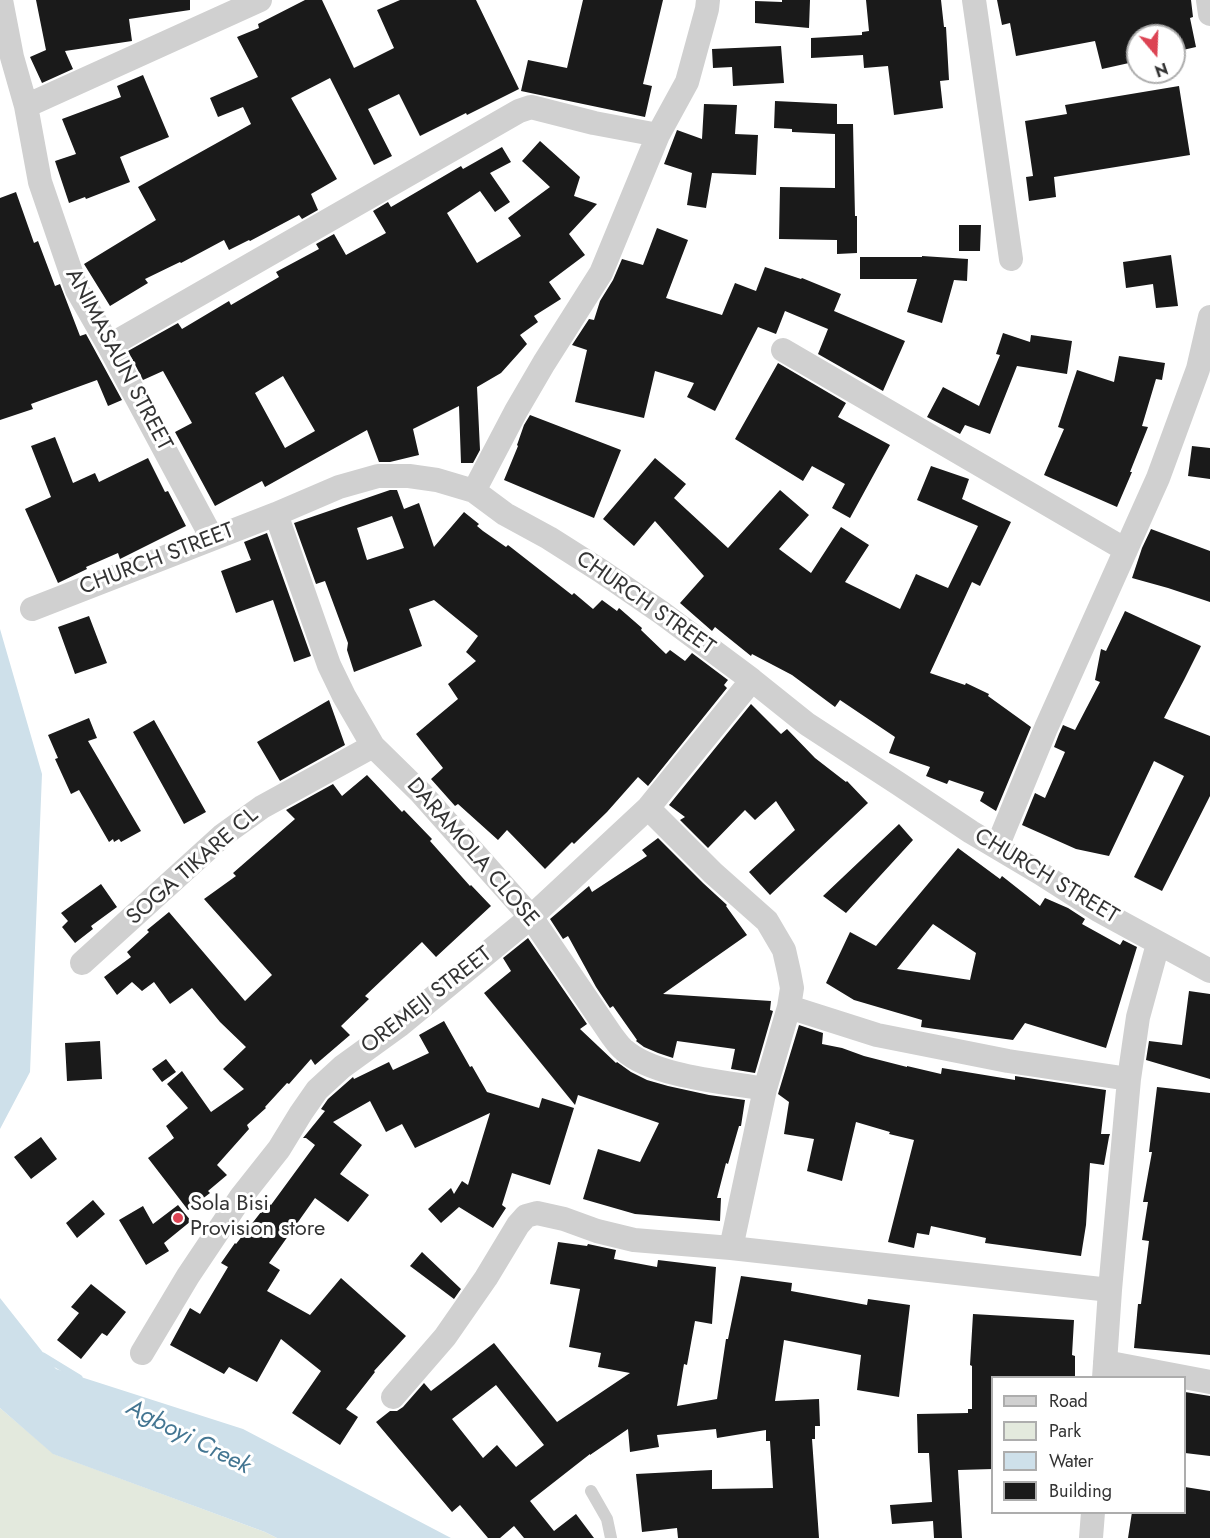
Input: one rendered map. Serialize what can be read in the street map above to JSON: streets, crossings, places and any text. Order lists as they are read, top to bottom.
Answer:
{
  "streets": {
    "street": [
      "ANIMASAUN STREET",
      "CHURCH STREET",
      "DARAMOLA CLOSE",
      "SOGA TIKARE CL",
      "OREMEJI STREET"
    ]
  },
  "crossings": [
    ["ANIMASAUN STREET", "CHURCH STREET"],
    ["CHURCH STREET", "DARAMOLA CLOSE"],
    ["CHURCH STREET", "OREMEJI STREET"],
    ["DARAMOLA CLOSE", "SOGA TIKARE CL"],
    ["DARAMOLA CLOSE", "OREMEJI STREET"]
  ],
  "water": ["Agboyi Creek"],
  "places": ["Sola Bisi Provision store"],
  "legend": [
    "Road",
    "Park",
    "Water",
    "Building"
  ],
  "north": "bottom"
}
